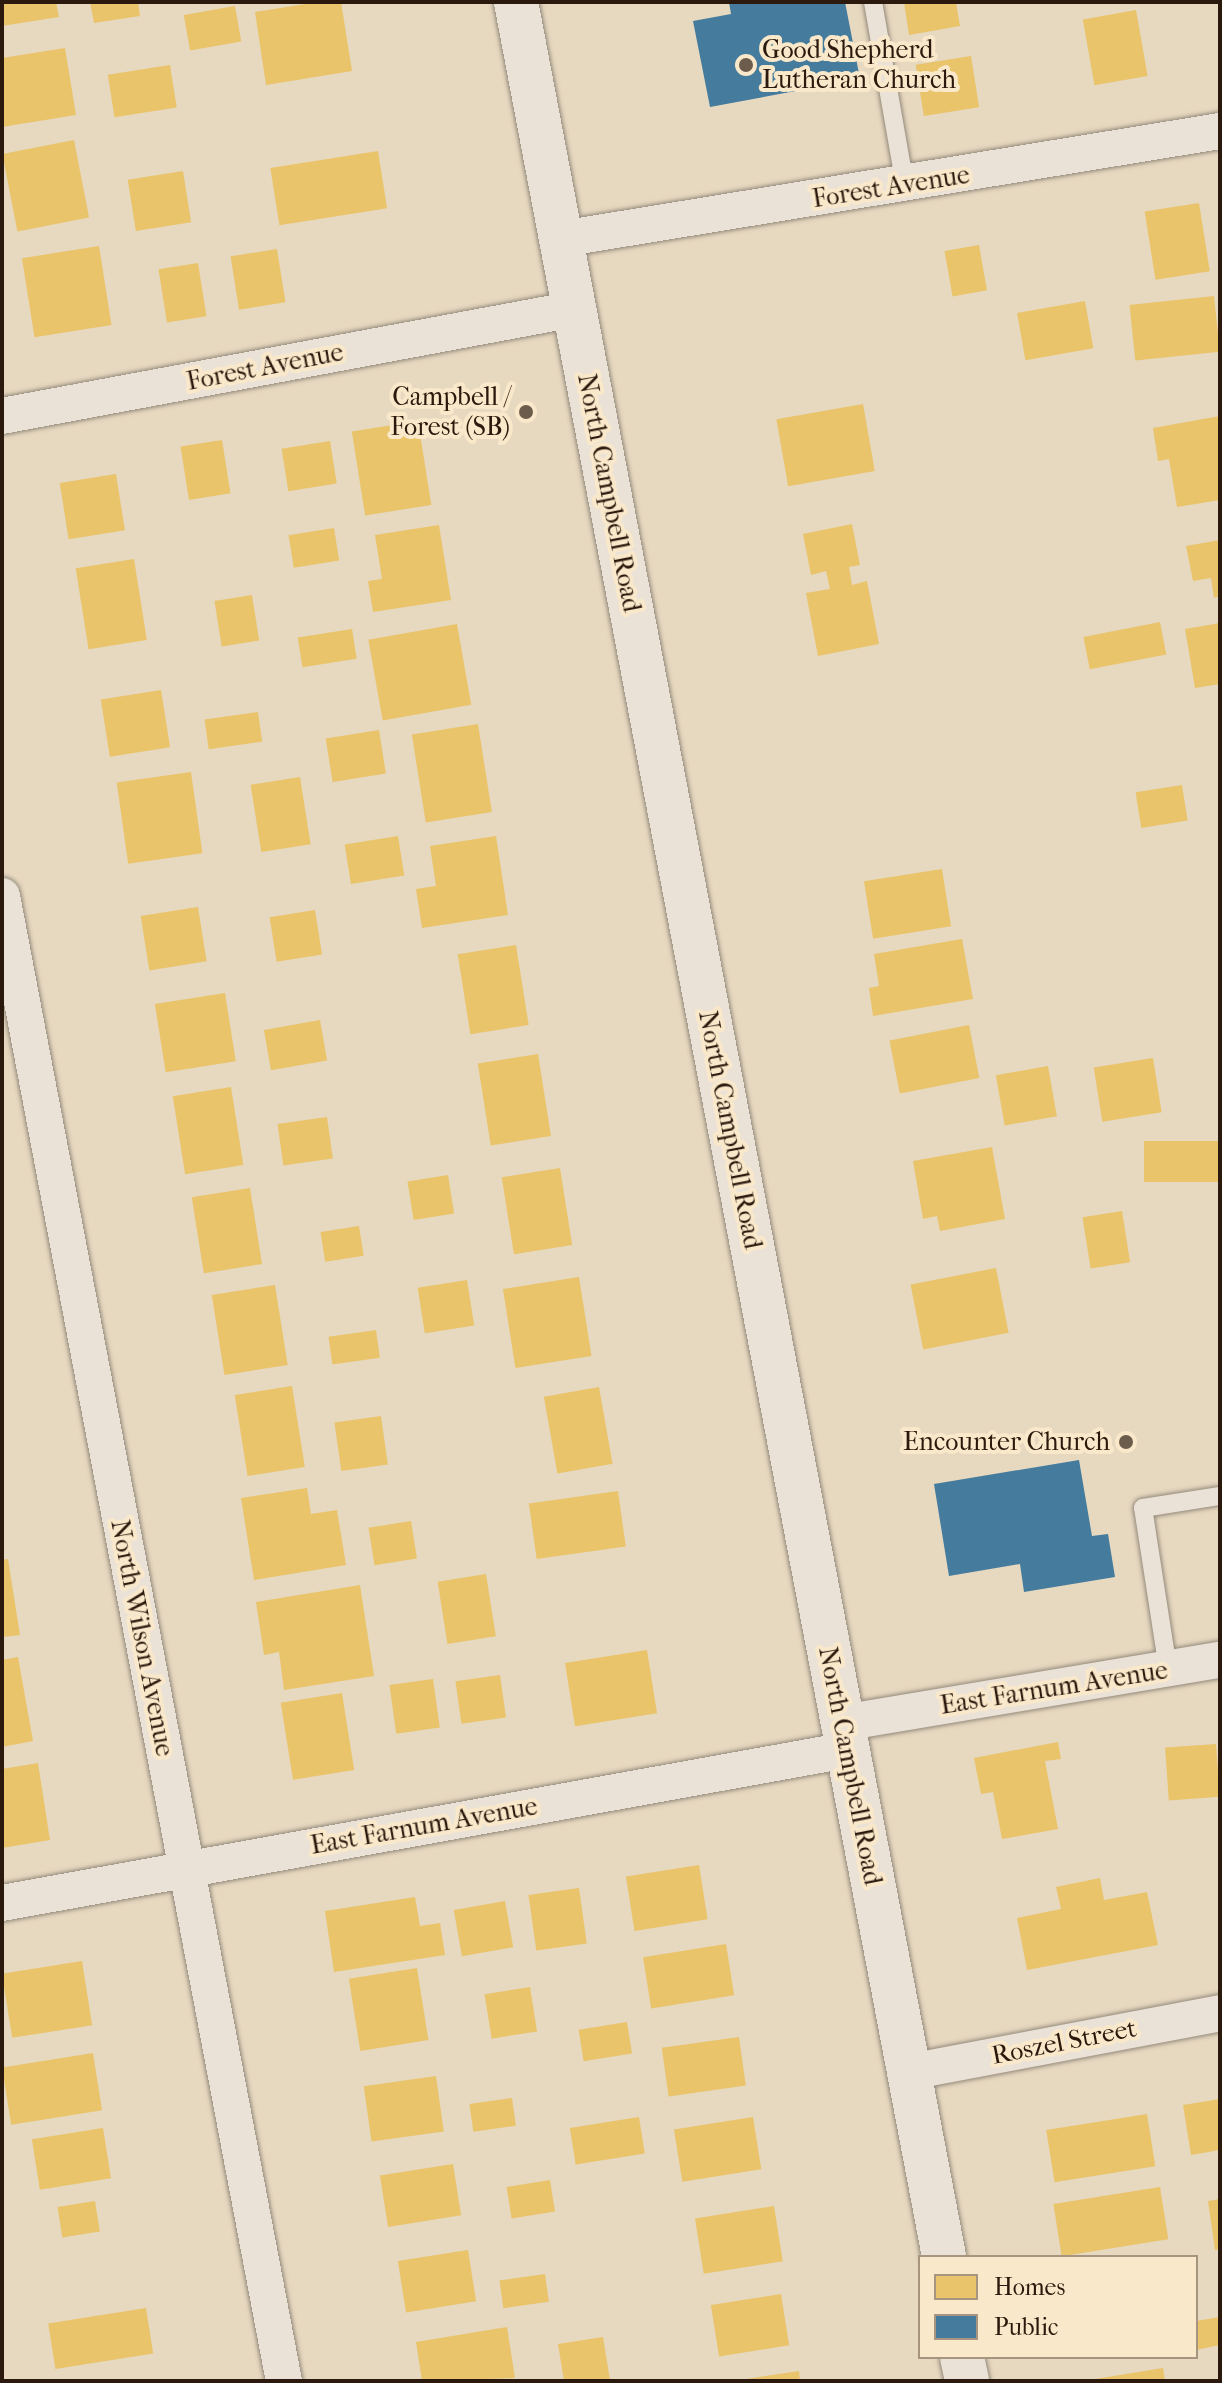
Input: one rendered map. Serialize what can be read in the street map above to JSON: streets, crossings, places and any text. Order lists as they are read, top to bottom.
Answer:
{
  "streets": {
    "street": [
      "Forest Avenue",
      "North Campbell Road",
      "North Wilson Avenue",
      "East Farnum Avenue",
      "Roszel Street"
    ]
  },
  "crossings": [
    ["Forest Avenue", "North Campbell Road"],
    ["North Campbell Road", "East Farnum Avenue"],
    ["North Campbell Road", "Roszel Street"],
    ["North Wilson Avenue", "East Farnum Avenue"]
  ],
  "places": ["Good Shepherd Lutheran Church", "Campbell / Forest (SB)", "Encounter Church"],
  "legend": ["Homes", "Public"]
}
